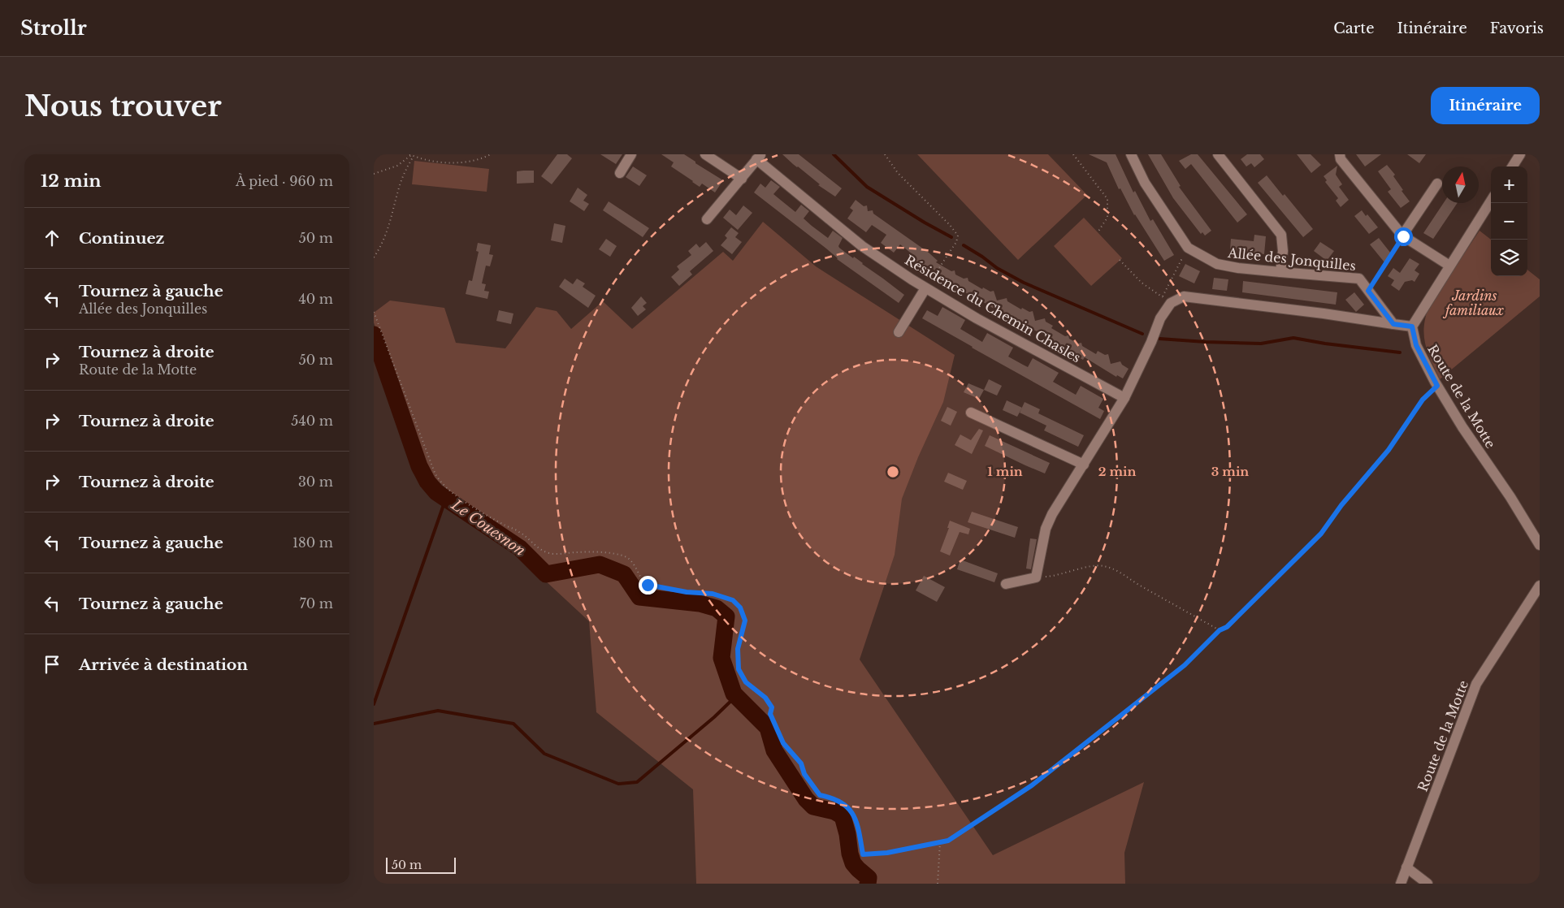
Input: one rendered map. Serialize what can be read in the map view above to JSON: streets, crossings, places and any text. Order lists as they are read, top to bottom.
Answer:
{
  "streets": {
    "street": ["Allée des Jonquilles", "Résidence du Chemin Chasles", "Route de la Motte"]
  },
  "water": ["Le Couesnon"],
  "parks": ["Jardins familiaux"],
  "scale_bar": "50 m",
  "north": "top",
  "page": {
    "header": "Strollr",
    "nav": ["Carte", "Itinéraire", "Favoris"],
    "buttons": "Itinéraire",
    "title": "Nous trouver",
    "heading": ["12 min", "À pied · 960 m"],
    "map_buttons": ["+", "−"],
    "list": [
      ["Continuez", "50 m"],
      ["Tournez à gauche", "Allée des Jonquilles", "40 m"],
      ["Tournez à droite", "Route de la Motte", "50 m"],
      ["Tournez à droite", "540 m"],
      ["Tournez à droite", "30 m"],
      ["Tournez à gauche", "180 m"],
      ["Tournez à gauche", "70 m"],
      "Arrivée à destination"
    ],
    "scale": "50 m"
  },
  "rings": ["1 min", "2 min", "3 min"]
}
